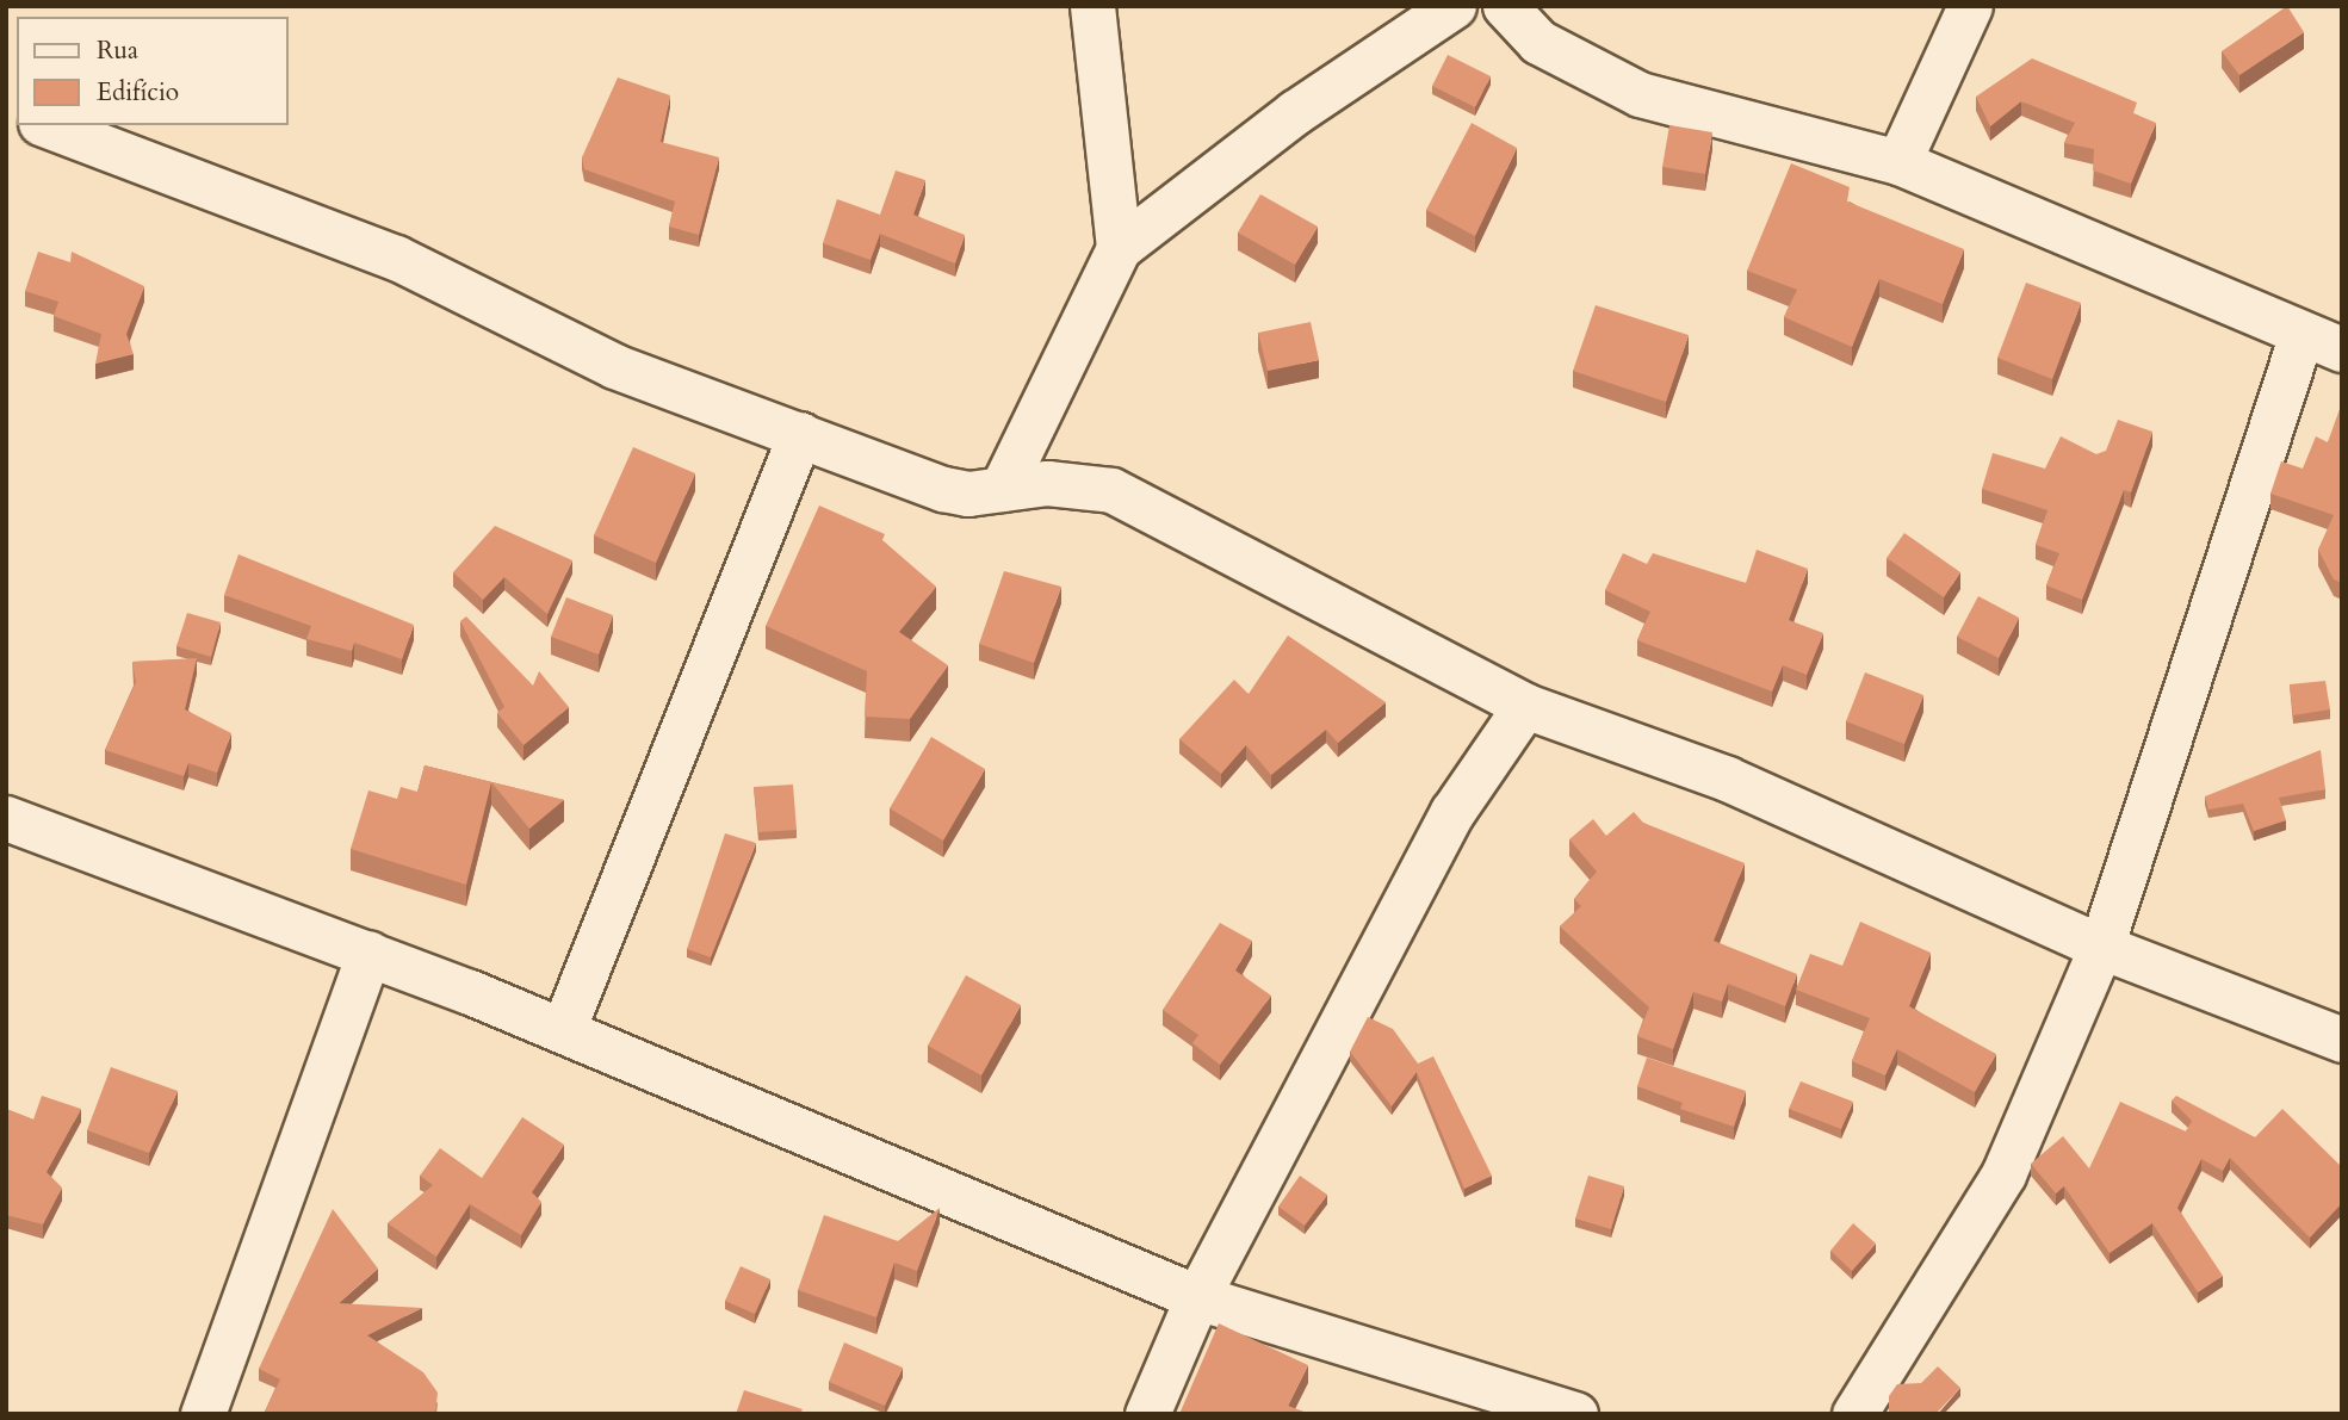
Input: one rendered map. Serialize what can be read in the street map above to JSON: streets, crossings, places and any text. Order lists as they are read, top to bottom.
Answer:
{
  "legend": ["Rua", "Edifício"]
}
